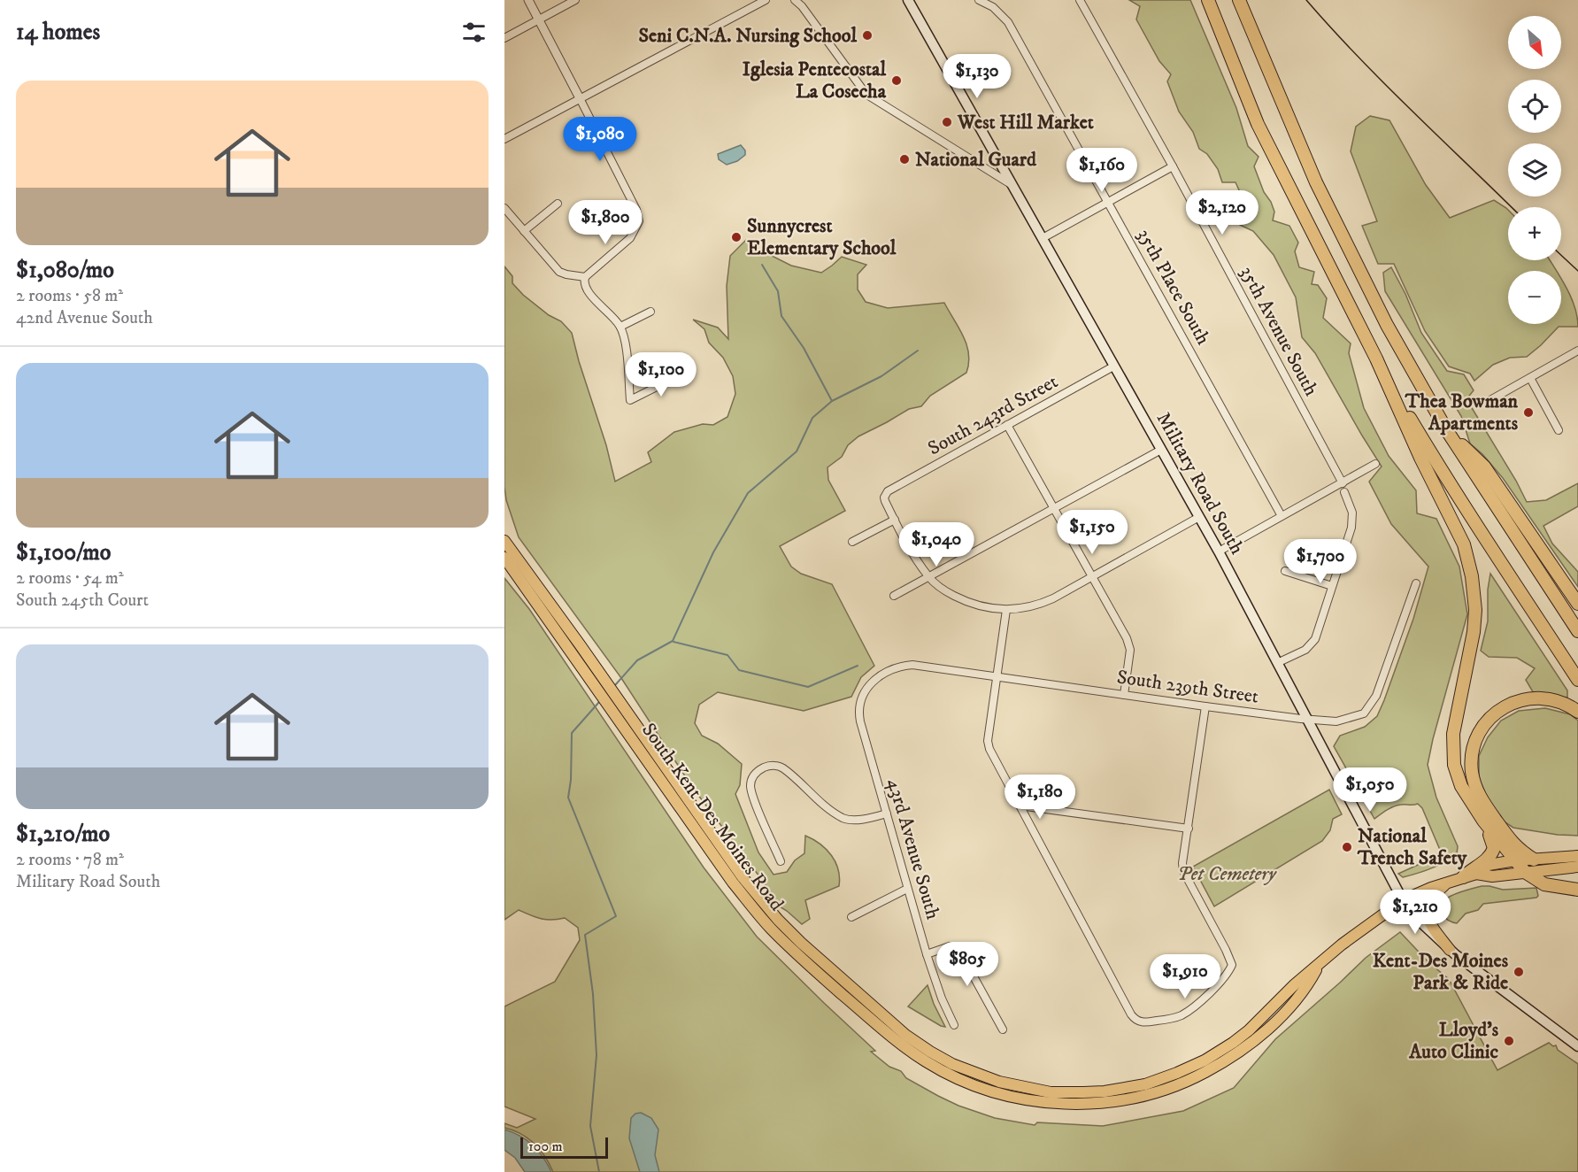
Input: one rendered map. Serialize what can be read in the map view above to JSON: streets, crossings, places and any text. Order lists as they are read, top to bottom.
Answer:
{
  "streets": {
    "highway": ["South Kent Des Moines Road"],
    "main road": ["Military Road South"],
    "street": [
      "35th Place South",
      "35th Avenue South",
      "South 243rd Street",
      "South 239th Street",
      "43rd Avenue South"
    ]
  },
  "crossings": [
    ["South 243rd Street", "Military Road South"],
    ["Military Road South", "South 239th Street"],
    ["Military Road South", "South Kent Des Moines Road"],
    ["South 239th Street", "43rd Avenue South"]
  ],
  "parks": ["Pet Cemetery"],
  "places": [
    "Seni C.N.A. Nursing School",
    "Iglesia Pentecostal La Cosecha",
    "West Hill Market",
    "National Guard",
    "Sunnycrest Elementary School",
    "Thea Bowman Apartments",
    "National Trench Safety",
    "Kent-Des Moines Park & Ride",
    "Lloyd's Auto Clinic"
  ],
  "scale_bar": "100 m",
  "north": "bottom right",
  "page": {
    "heading": "14 homes",
    "map_buttons": ["+", "−"],
    "price": [
      "$1,130",
      "$1,080",
      "$1,160",
      "$2,120",
      "$1,800",
      "$1,100",
      "$1,150",
      "$1,040",
      "$1,700",
      "$1,050",
      "$1,180",
      "$1,210",
      "$805",
      "$1,910"
    ],
    "list": [
      {
        "name": "$1,080/mo",
        "note": "2 rooms · 58 m² · 42nd Avenue South"
      },
      {
        "name": "$1,100/mo",
        "note": "2 rooms · 54 m² · South 245th Court"
      },
      {
        "name": "$1,210/mo",
        "note": "2 rooms · 78 m² · Military Road South"
      }
    ],
    "scale": "100 m"
  }
}
